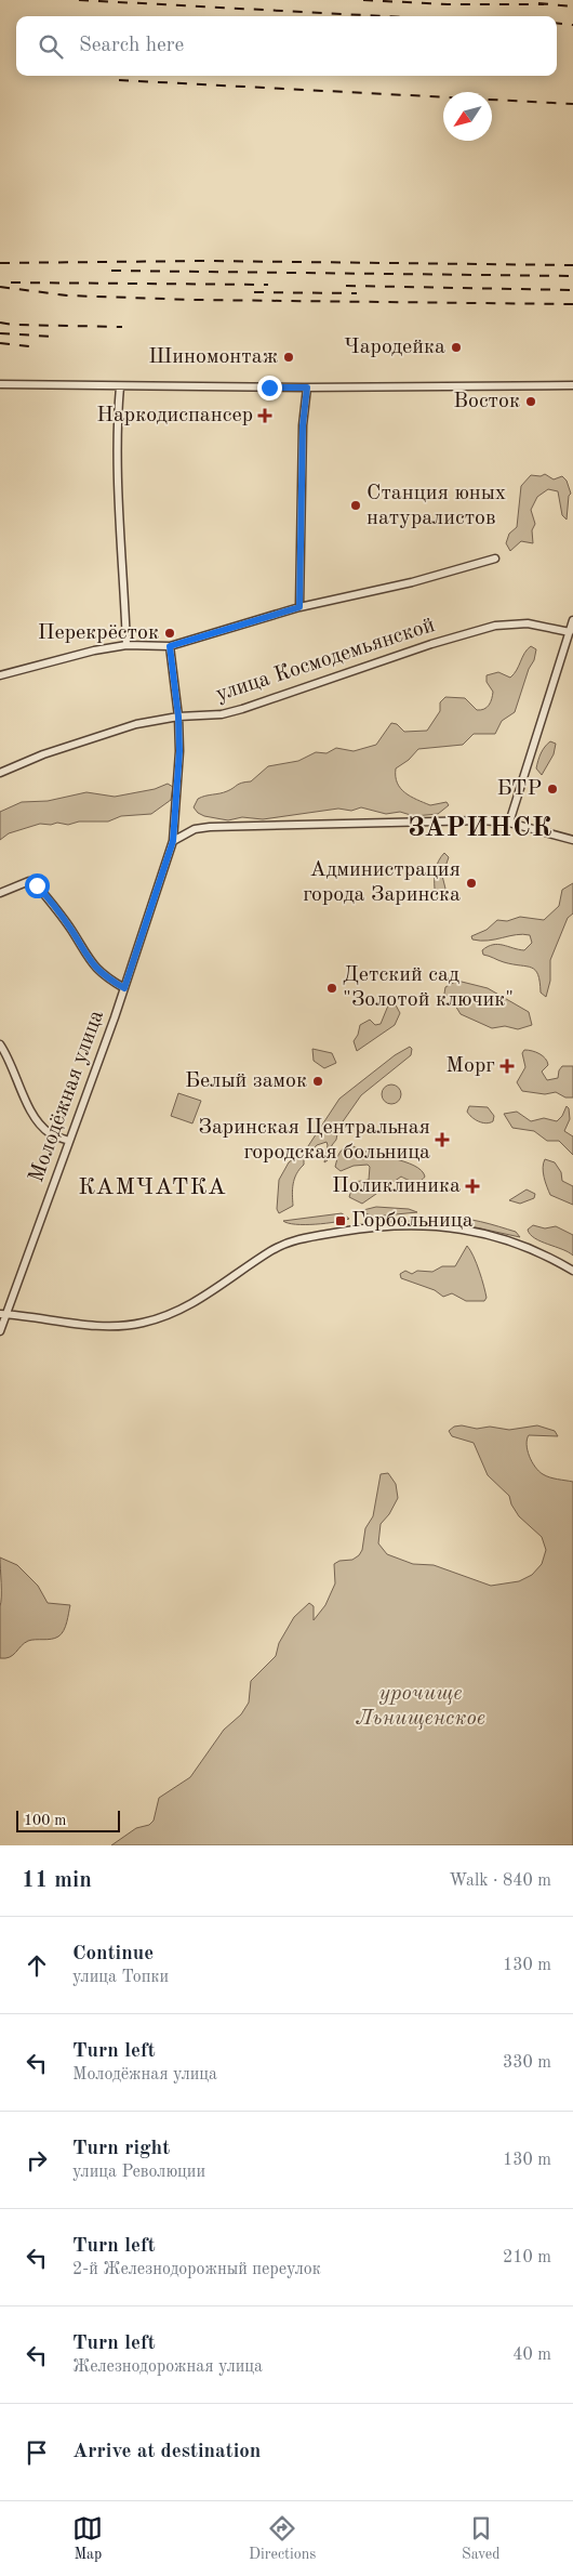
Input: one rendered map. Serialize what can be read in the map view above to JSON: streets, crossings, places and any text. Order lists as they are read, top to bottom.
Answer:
{
  "streets": {
    "street": ["улица Космодемьянской", "Молодёжная улица"]
  },
  "crossings": [
    ["улица Космодемьянской", "Молодёжная улица"]
  ],
  "districts": ["ЗАРИНСК", "КАМЧАТКА"],
  "parks": ["урочище Льнищенское"],
  "places": {
    "other": [
      "Чародейка",
      "Шиномонтаж",
      "Восток",
      "Станция юных натуралистов",
      "Перекрёсток",
      "БТР",
      "Администрация города Заринска",
      "Детский сад \"Золотой ключик\"",
      "Белый замок"
    ],
    "health": [
      "Наркодиспансер",
      "Морг",
      "Заринская Центральная городская больница",
      "Поликлиника"
    ],
    "transit": ["Горбольница"]
  },
  "scale_bar": "100 m",
  "north": "bottom left",
  "page": {
    "search": "Search here",
    "scale": "100 m",
    "heading": ["11 min", "Walk · 840 m"],
    "list": [
      ["Continue", "улица Топки", "130 m"],
      ["Turn left", "Молодёжная улица", "330 m"],
      ["Turn right", "улица Революции", "130 m"],
      ["Turn left", "2-й Железнодорожный переулок", "210 m"],
      ["Turn left", "Железнодорожная улица", "40 m"],
      "Arrive at destination"
    ],
    "nav": ["Map", "Directions", "Saved"]
  }
}
